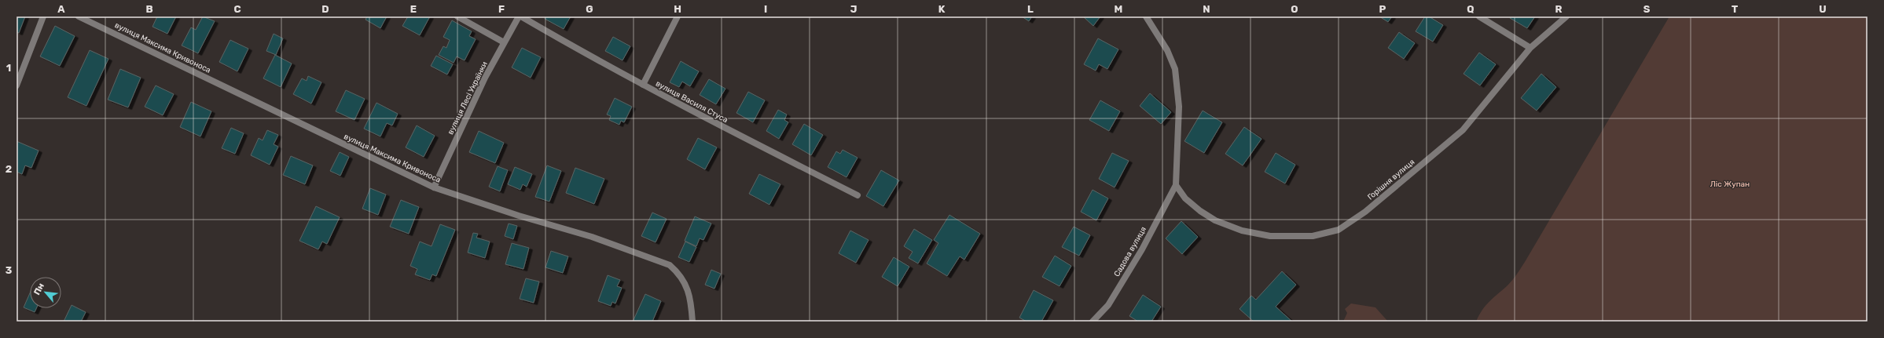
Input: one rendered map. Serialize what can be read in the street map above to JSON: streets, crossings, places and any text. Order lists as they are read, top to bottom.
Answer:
{
  "streets": {
    "street": [
      "вулиця Максима Кривоноса",
      "вулиця Лесі Українки",
      "вулиця Василя Стуса",
      "Горішня вулиця",
      "Садова вулиця"
    ]
  },
  "crossings": [
    ["вулиця Максима Кривоноса", "вулиця Лесі Українки"],
    ["вулиця Лесі Українки", "вулиця Василя Стуса"],
    ["Горішня вулиця", "Садова вулиця"]
  ],
  "parks": ["Ліс Жупан"],
  "north": "top left",
  "grid": {
    "columns": [
      "A",
      "B",
      "C",
      "D",
      "E",
      "F",
      "G",
      "H",
      "I",
      "J",
      "K",
      "L",
      "M",
      "N",
      "O",
      "P",
      "Q",
      "R",
      "S",
      "T",
      "U"
    ],
    "rows": ["1", "2", "3"]
  }
}
